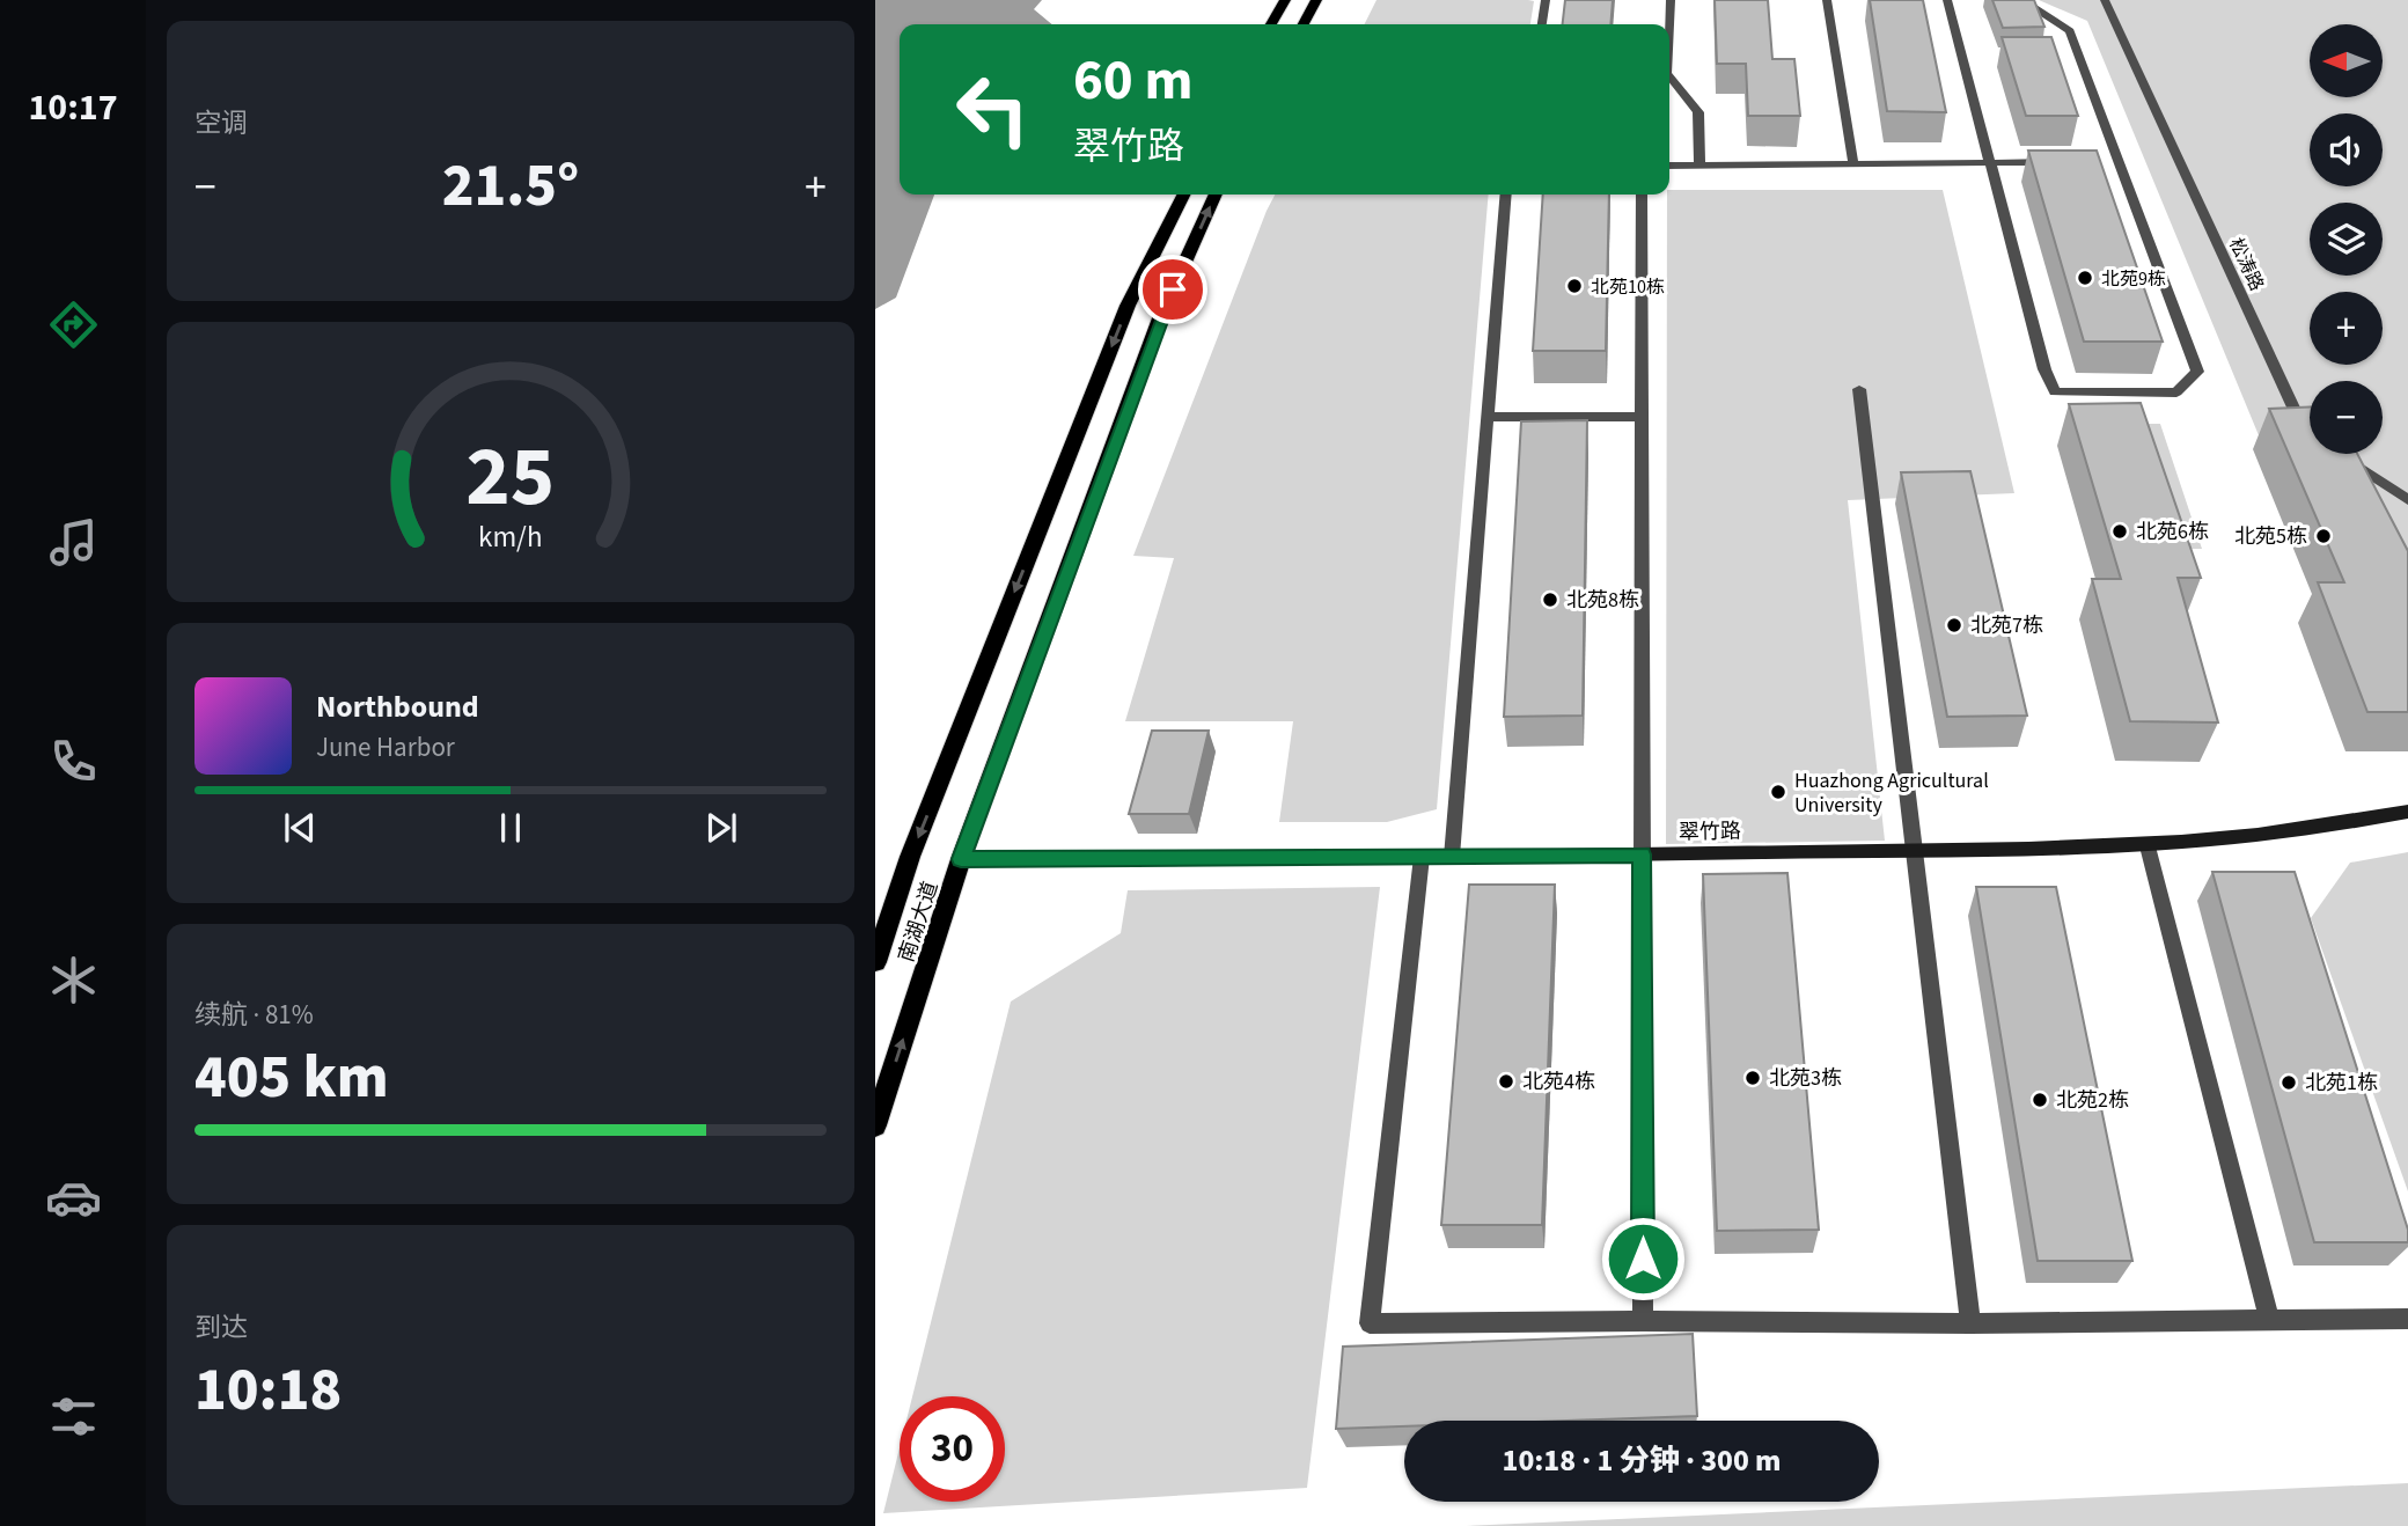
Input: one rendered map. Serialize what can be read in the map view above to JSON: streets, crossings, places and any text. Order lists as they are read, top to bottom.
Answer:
{
  "streets": {
    "main road": ["南湖大道"],
    "street": ["松涛路", "翠竹路"]
  },
  "crossings": [
    ["翠竹路", "南湖大道"]
  ],
  "places": [
    "北苑9栋",
    "北苑10栋",
    "北苑6栋",
    "北苑5栋",
    "北苑8栋",
    "北苑7栋",
    "Huazhong Agricultural University",
    "北苑3栋",
    "北苑4栋",
    "北苑1栋",
    "北苑2栋"
  ],
  "north": "left",
  "page": {
    "tabs": "10:17",
    "tile": [
      "空调",
      ["续航 · 81%", "405 km"],
      ["到达", "10:18"]
    ],
    "map_buttons": ["+", "−"],
    "turn": ["60 m", "翠竹路"],
    "heat": ["−", "21.5°", "+"],
    "song": ["Northbound", "June Harbor"],
    "limit": "30",
    "trip": "10:18 · 1 分钟 · 300 m",
    "gauge": ["25", "km/h"]
  }
}
